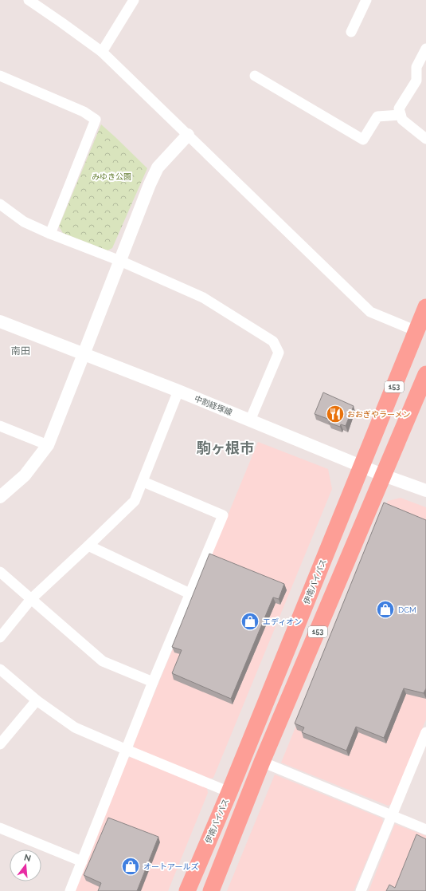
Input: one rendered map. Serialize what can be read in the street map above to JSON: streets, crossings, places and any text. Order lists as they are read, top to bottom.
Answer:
{
  "streets": {
    "highway": ["153", "伊南バイパス"],
    "street": ["中割経塚線"]
  },
  "crossings": [
    ["153", "中割経塚線"],
    ["中割経塚線", "伊南バイパス"]
  ],
  "districts": ["南田", "駒ヶ根市"],
  "parks": ["みゆき公園"],
  "places": {
    "restaurant": ["おおぎやラーメン"],
    "shop": ["DCM", "エディオン", "オートアールズ"]
  },
  "north": "top"
}
